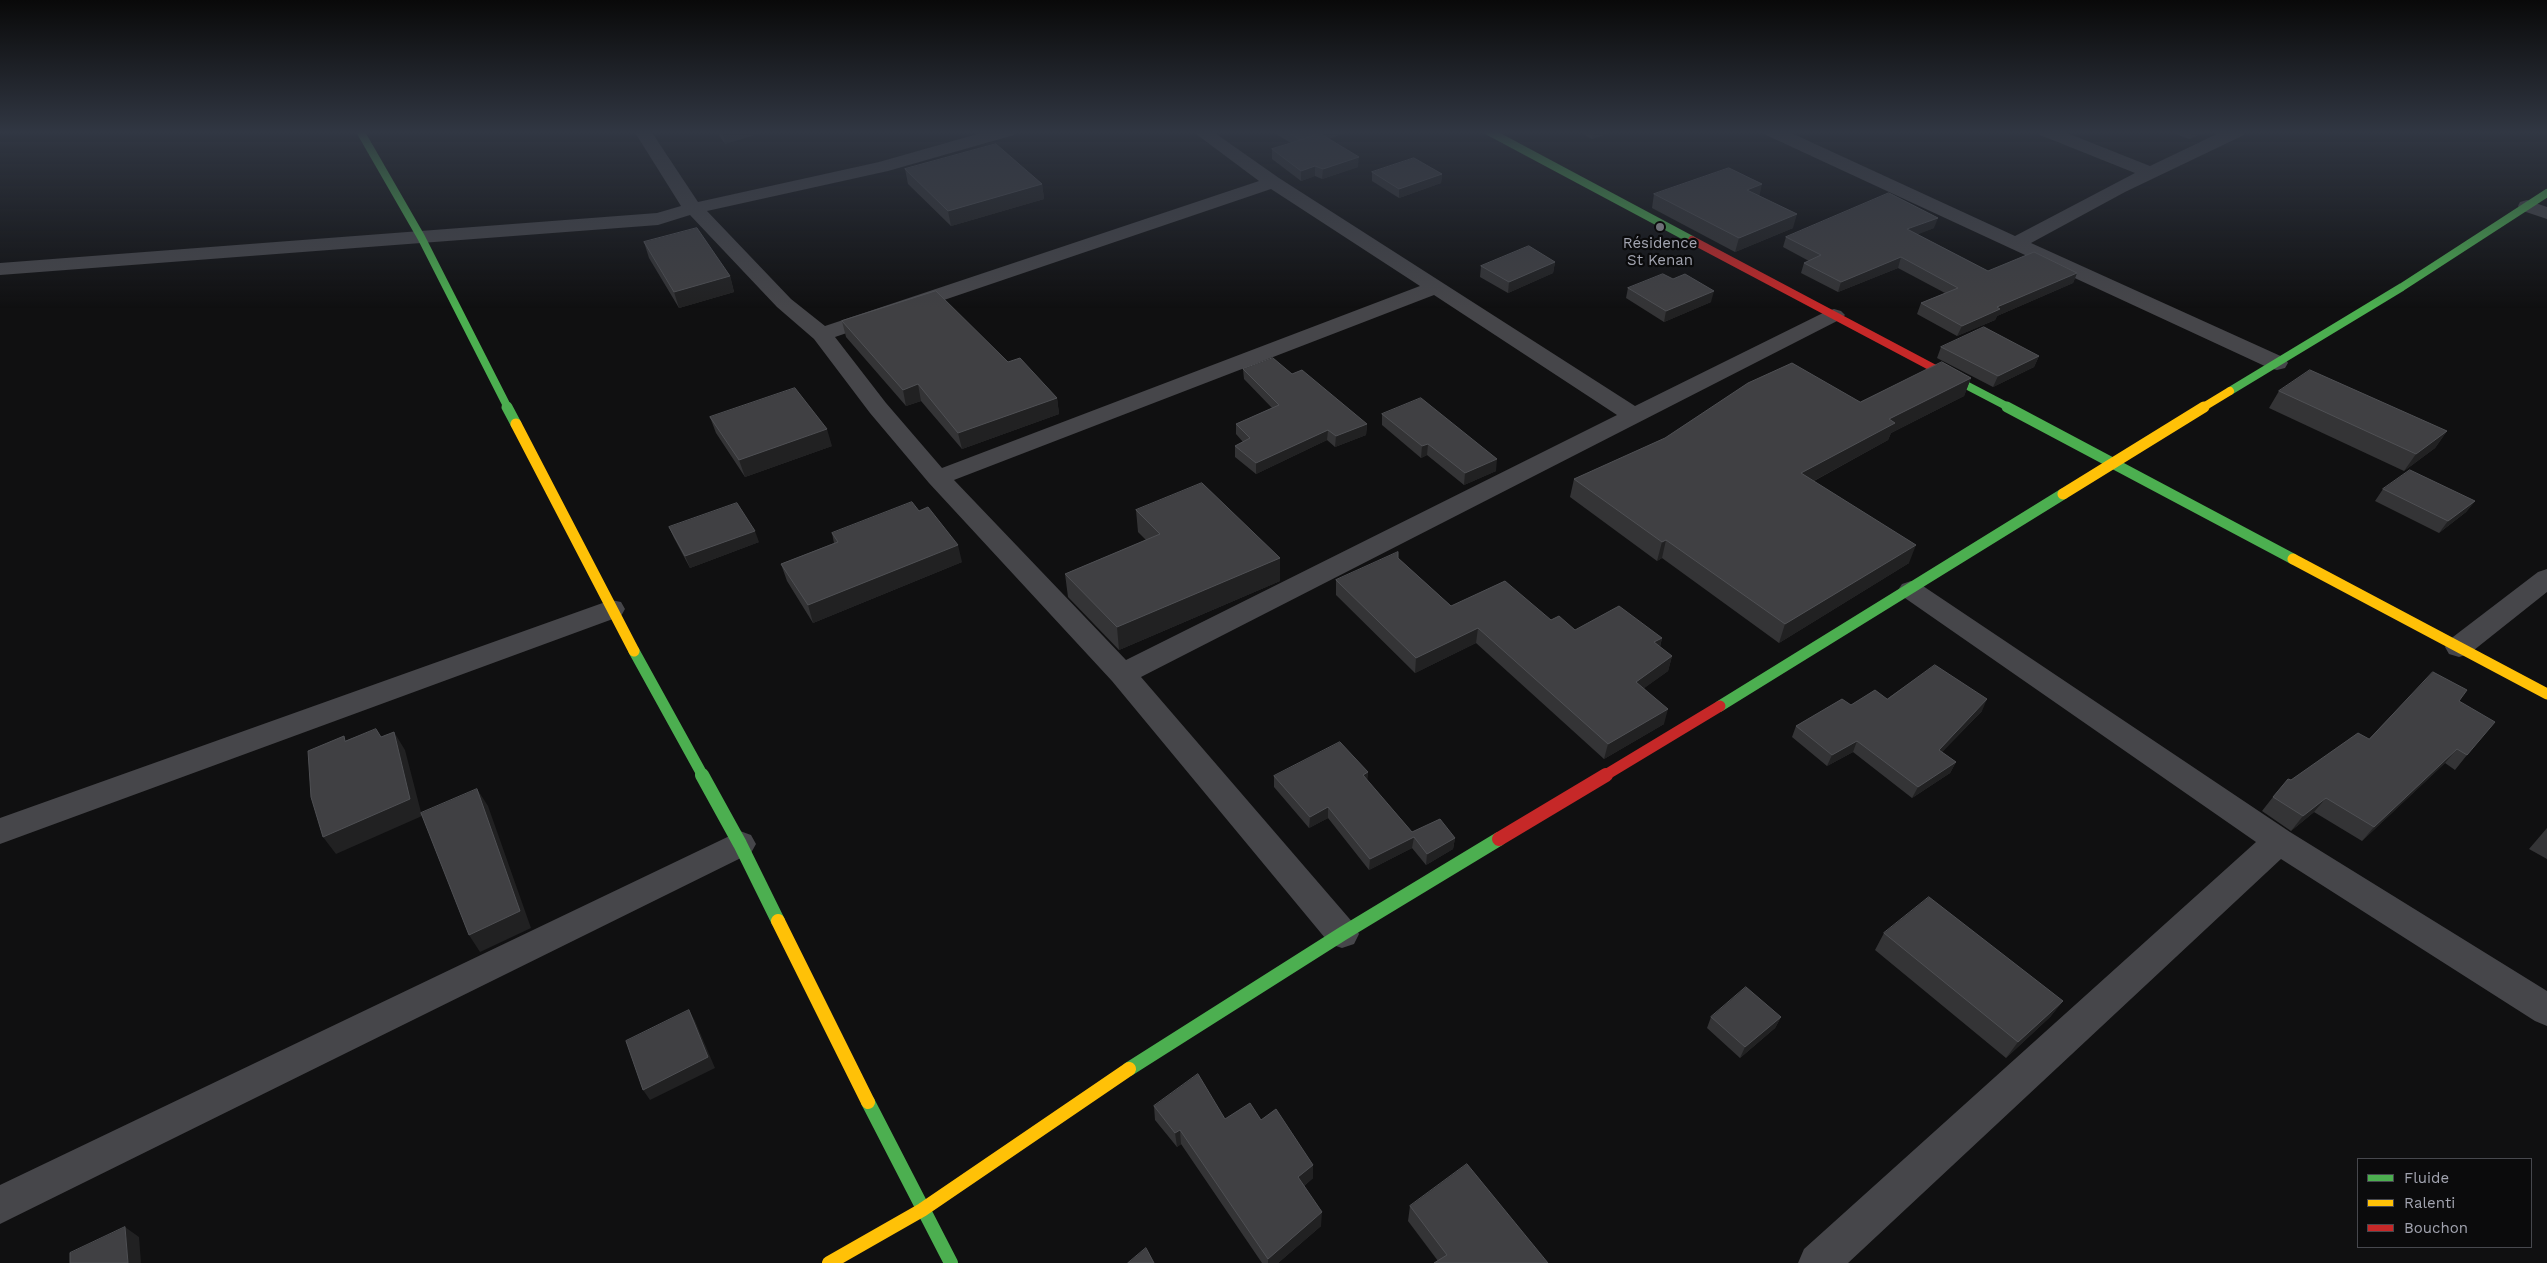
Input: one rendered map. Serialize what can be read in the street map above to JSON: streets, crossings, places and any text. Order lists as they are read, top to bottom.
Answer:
{
  "places": ["Résidence St Kenan"],
  "legend": ["Fluide", "Ralenti", "Bouchon"]
}
